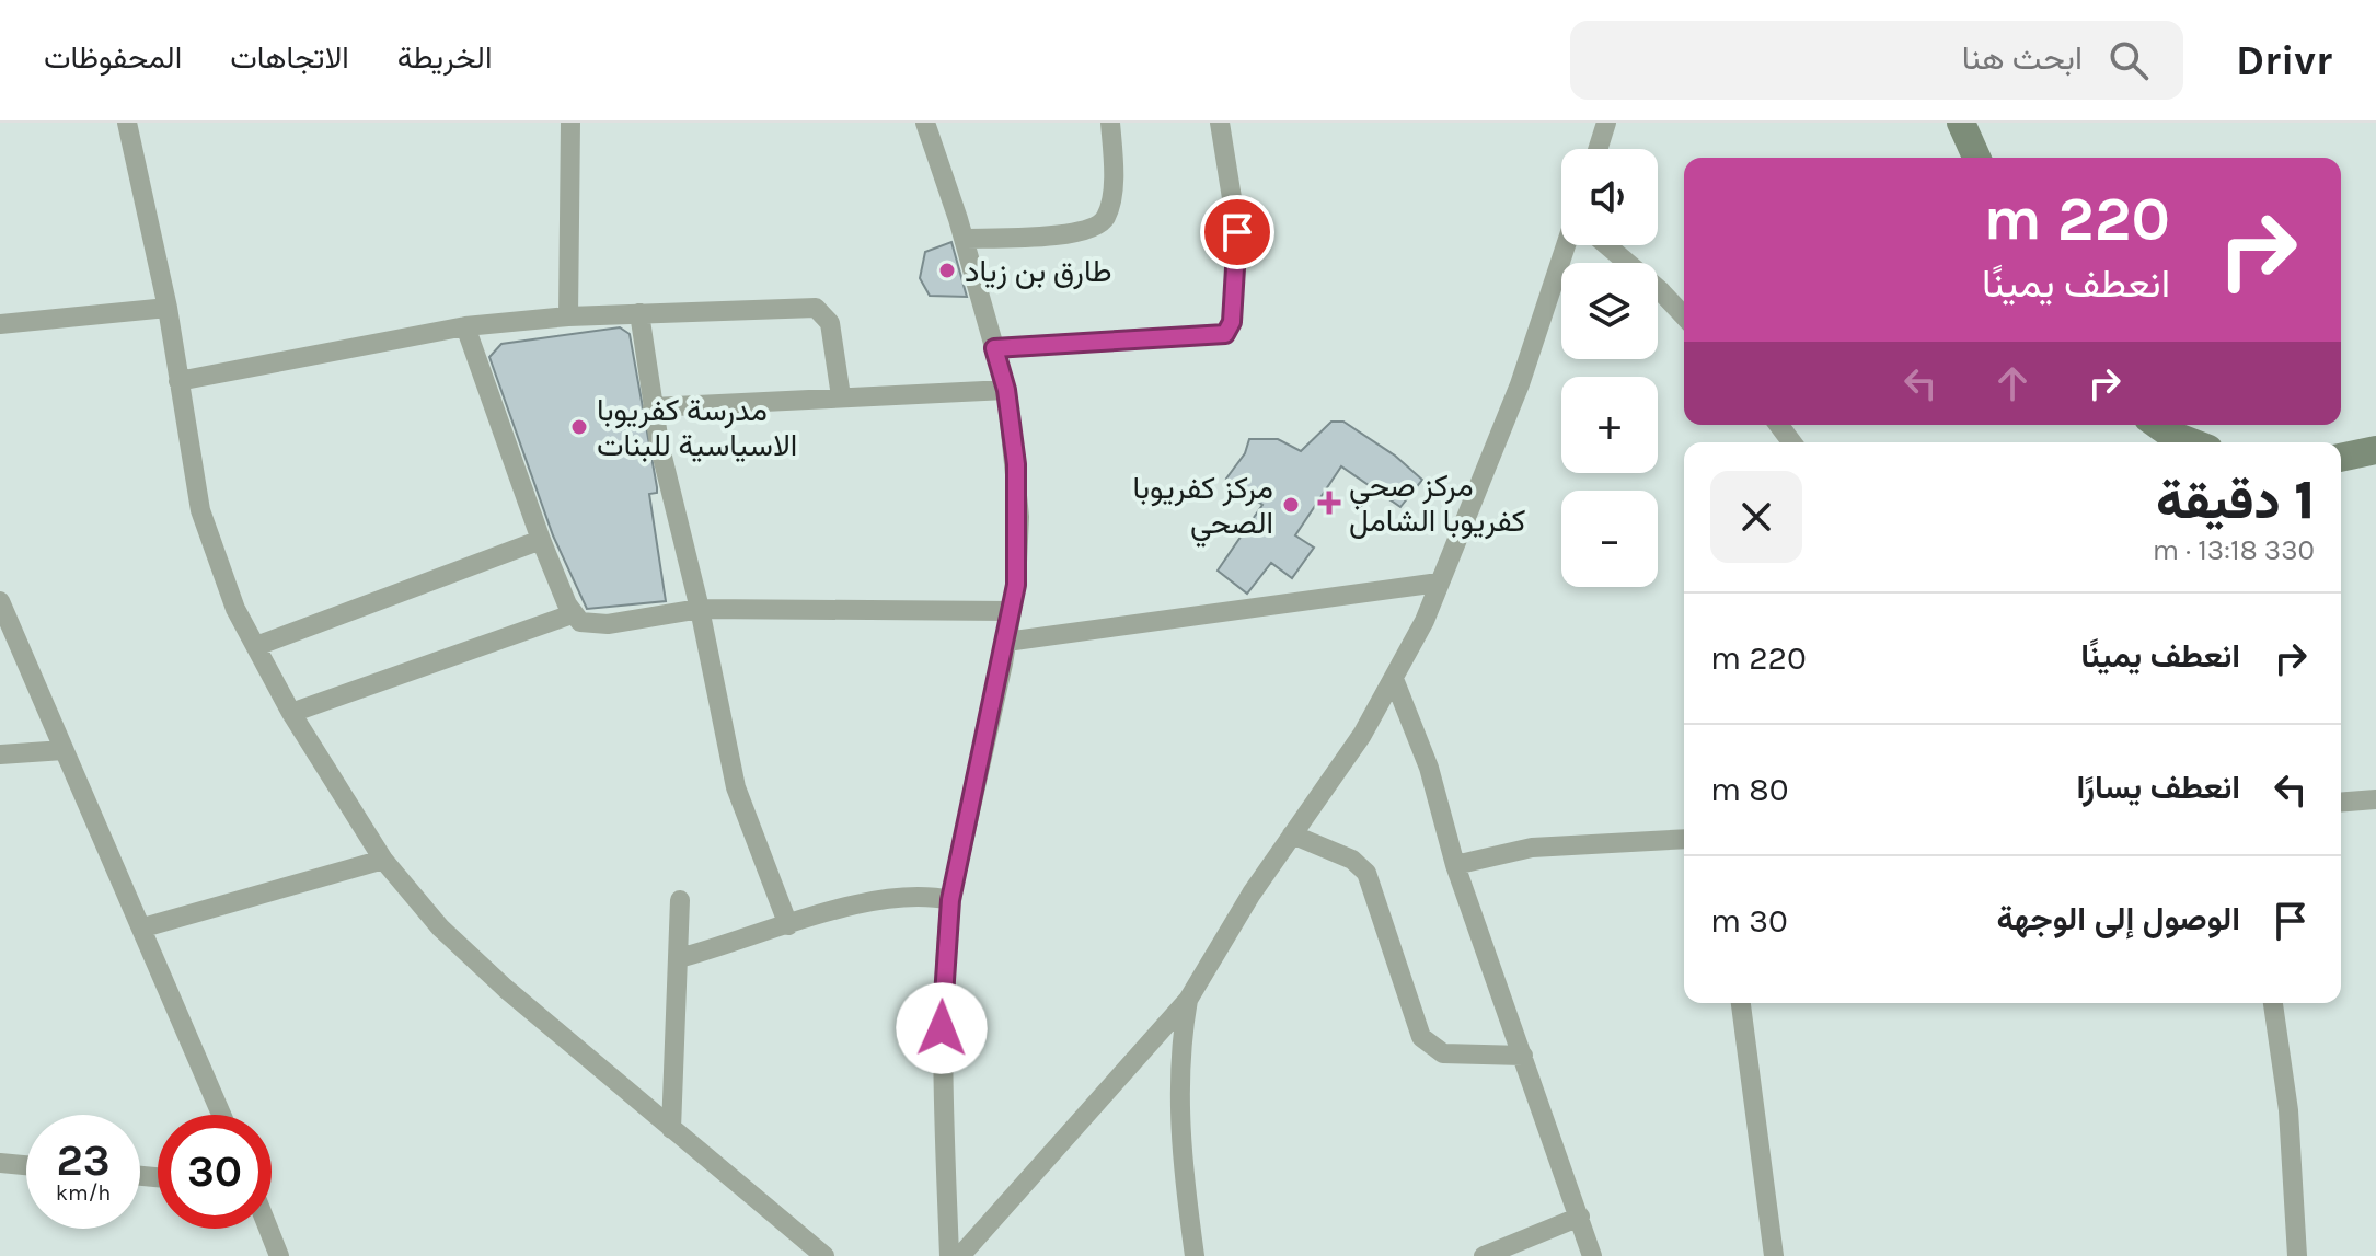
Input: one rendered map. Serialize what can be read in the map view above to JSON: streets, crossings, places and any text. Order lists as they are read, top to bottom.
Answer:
{
  "places": {
    "other": ["طارق بن زياد", "مدرسة كفريوبا الاسياسية للبنات", "مركز كفريوبا الصحي"],
    "health": ["مركز صحي كفريوبا الشامل"]
  },
  "page": {
    "header": "Drivr",
    "search": "ابحث هنا",
    "nav": ["الخريطة", "الاتجاهات", "المحفوظات"],
    "map_buttons": ["+", "−"],
    "turn": ["220 m", "انعطف يمينًا"],
    "heading": ["1 دقيقة", "330 m · 13:18"],
    "list": [
      {
        "name": "انعطف يمينًا",
        "value": "220 m"
      },
      {
        "name": "انعطف يسارًا",
        "value": "80 m"
      },
      {
        "name": "الوصول إلى الوجهة",
        "value": "30 m"
      }
    ],
    "speed": "23 km/h",
    "limit": "30"
  }
}
